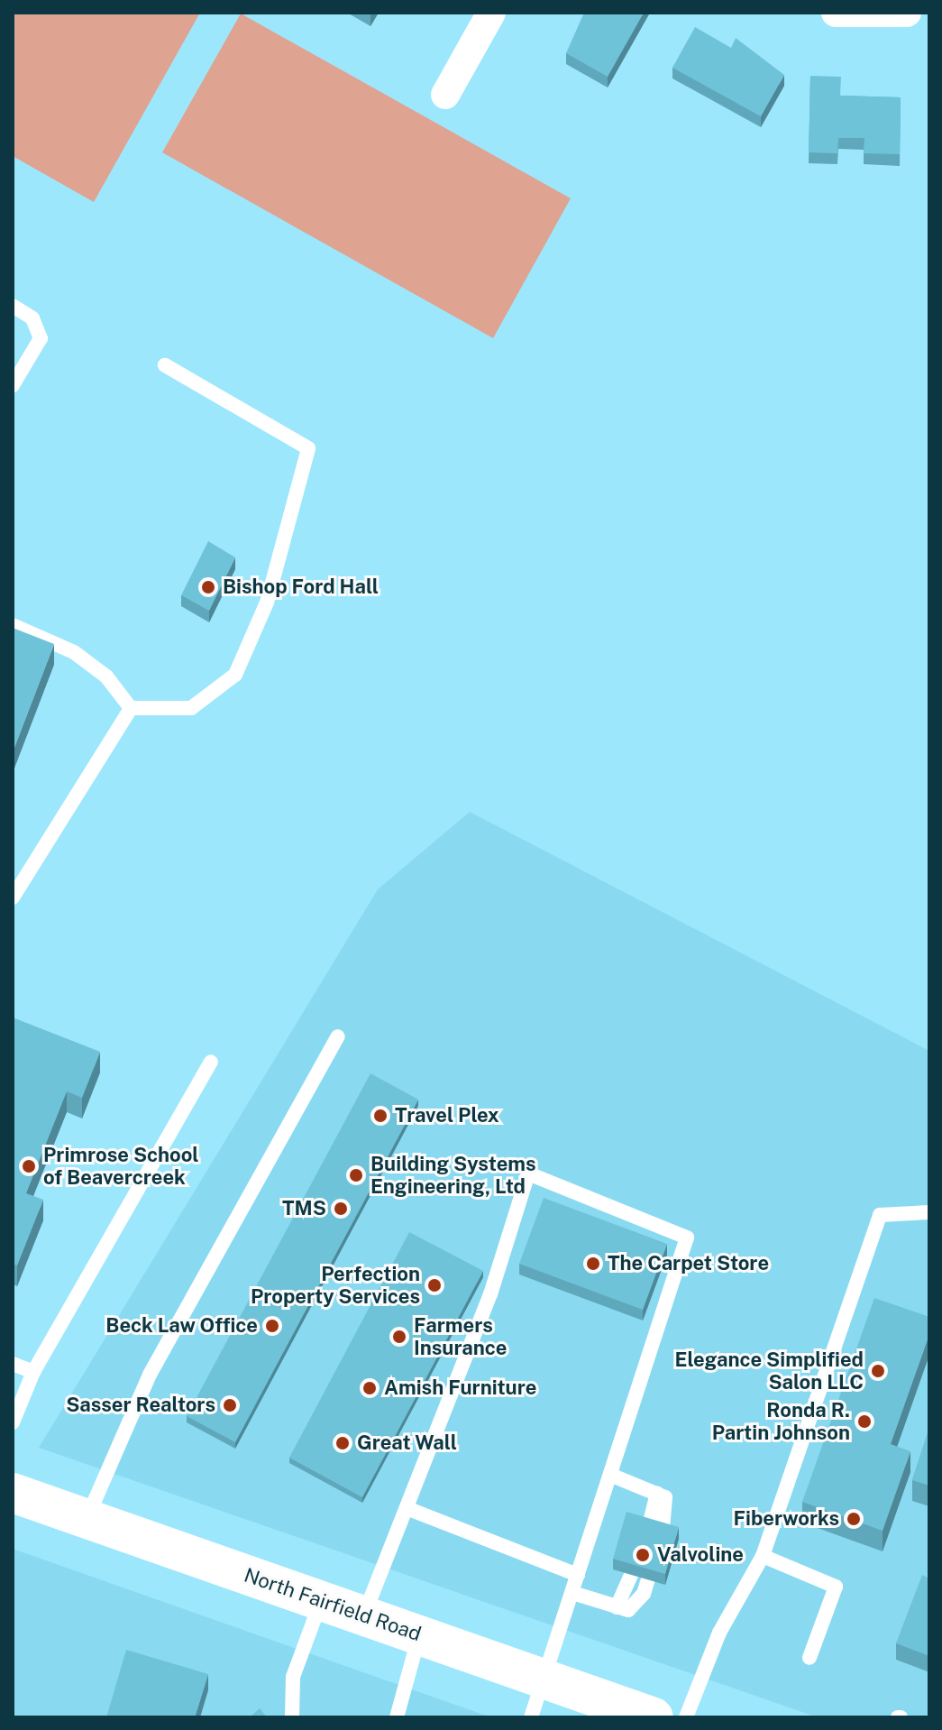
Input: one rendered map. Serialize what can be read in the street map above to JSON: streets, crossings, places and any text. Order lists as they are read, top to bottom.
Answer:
{
  "streets": {
    "main road": ["North Fairfield Road"]
  },
  "places": [
    "Bishop Ford Hall",
    "Travel Plex",
    "Primrose School of Beavercreek",
    "Building Systems Engineering, Ltd",
    "TMS",
    "The Carpet Store",
    "Perfection Property Services",
    "Beck Law Office",
    "Farmers Insurance",
    "Elegance Simplified Salon LLC",
    "Amish Furniture",
    "Sasser Realtors",
    "Ronda R. Partin Johnson",
    "Great Wall",
    "Fiberworks",
    "Valvoline"
  ]
}
